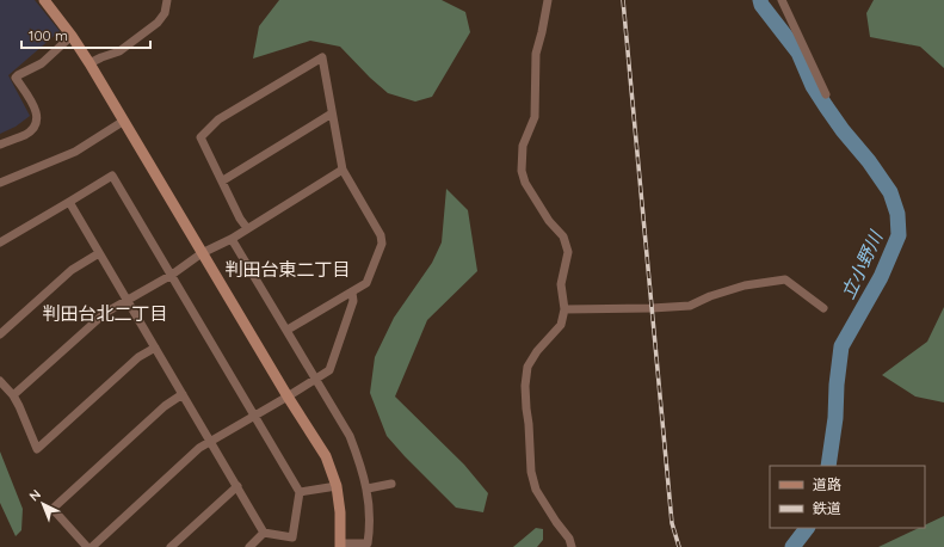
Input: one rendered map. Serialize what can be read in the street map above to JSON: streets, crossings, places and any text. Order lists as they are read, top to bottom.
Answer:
{
  "districts": ["判田台東二丁目", "判田台北二丁目"],
  "water": ["立小野川"],
  "legend": ["道路", "鉄道"],
  "scale_bar": "100 m",
  "north": "top left"
}
